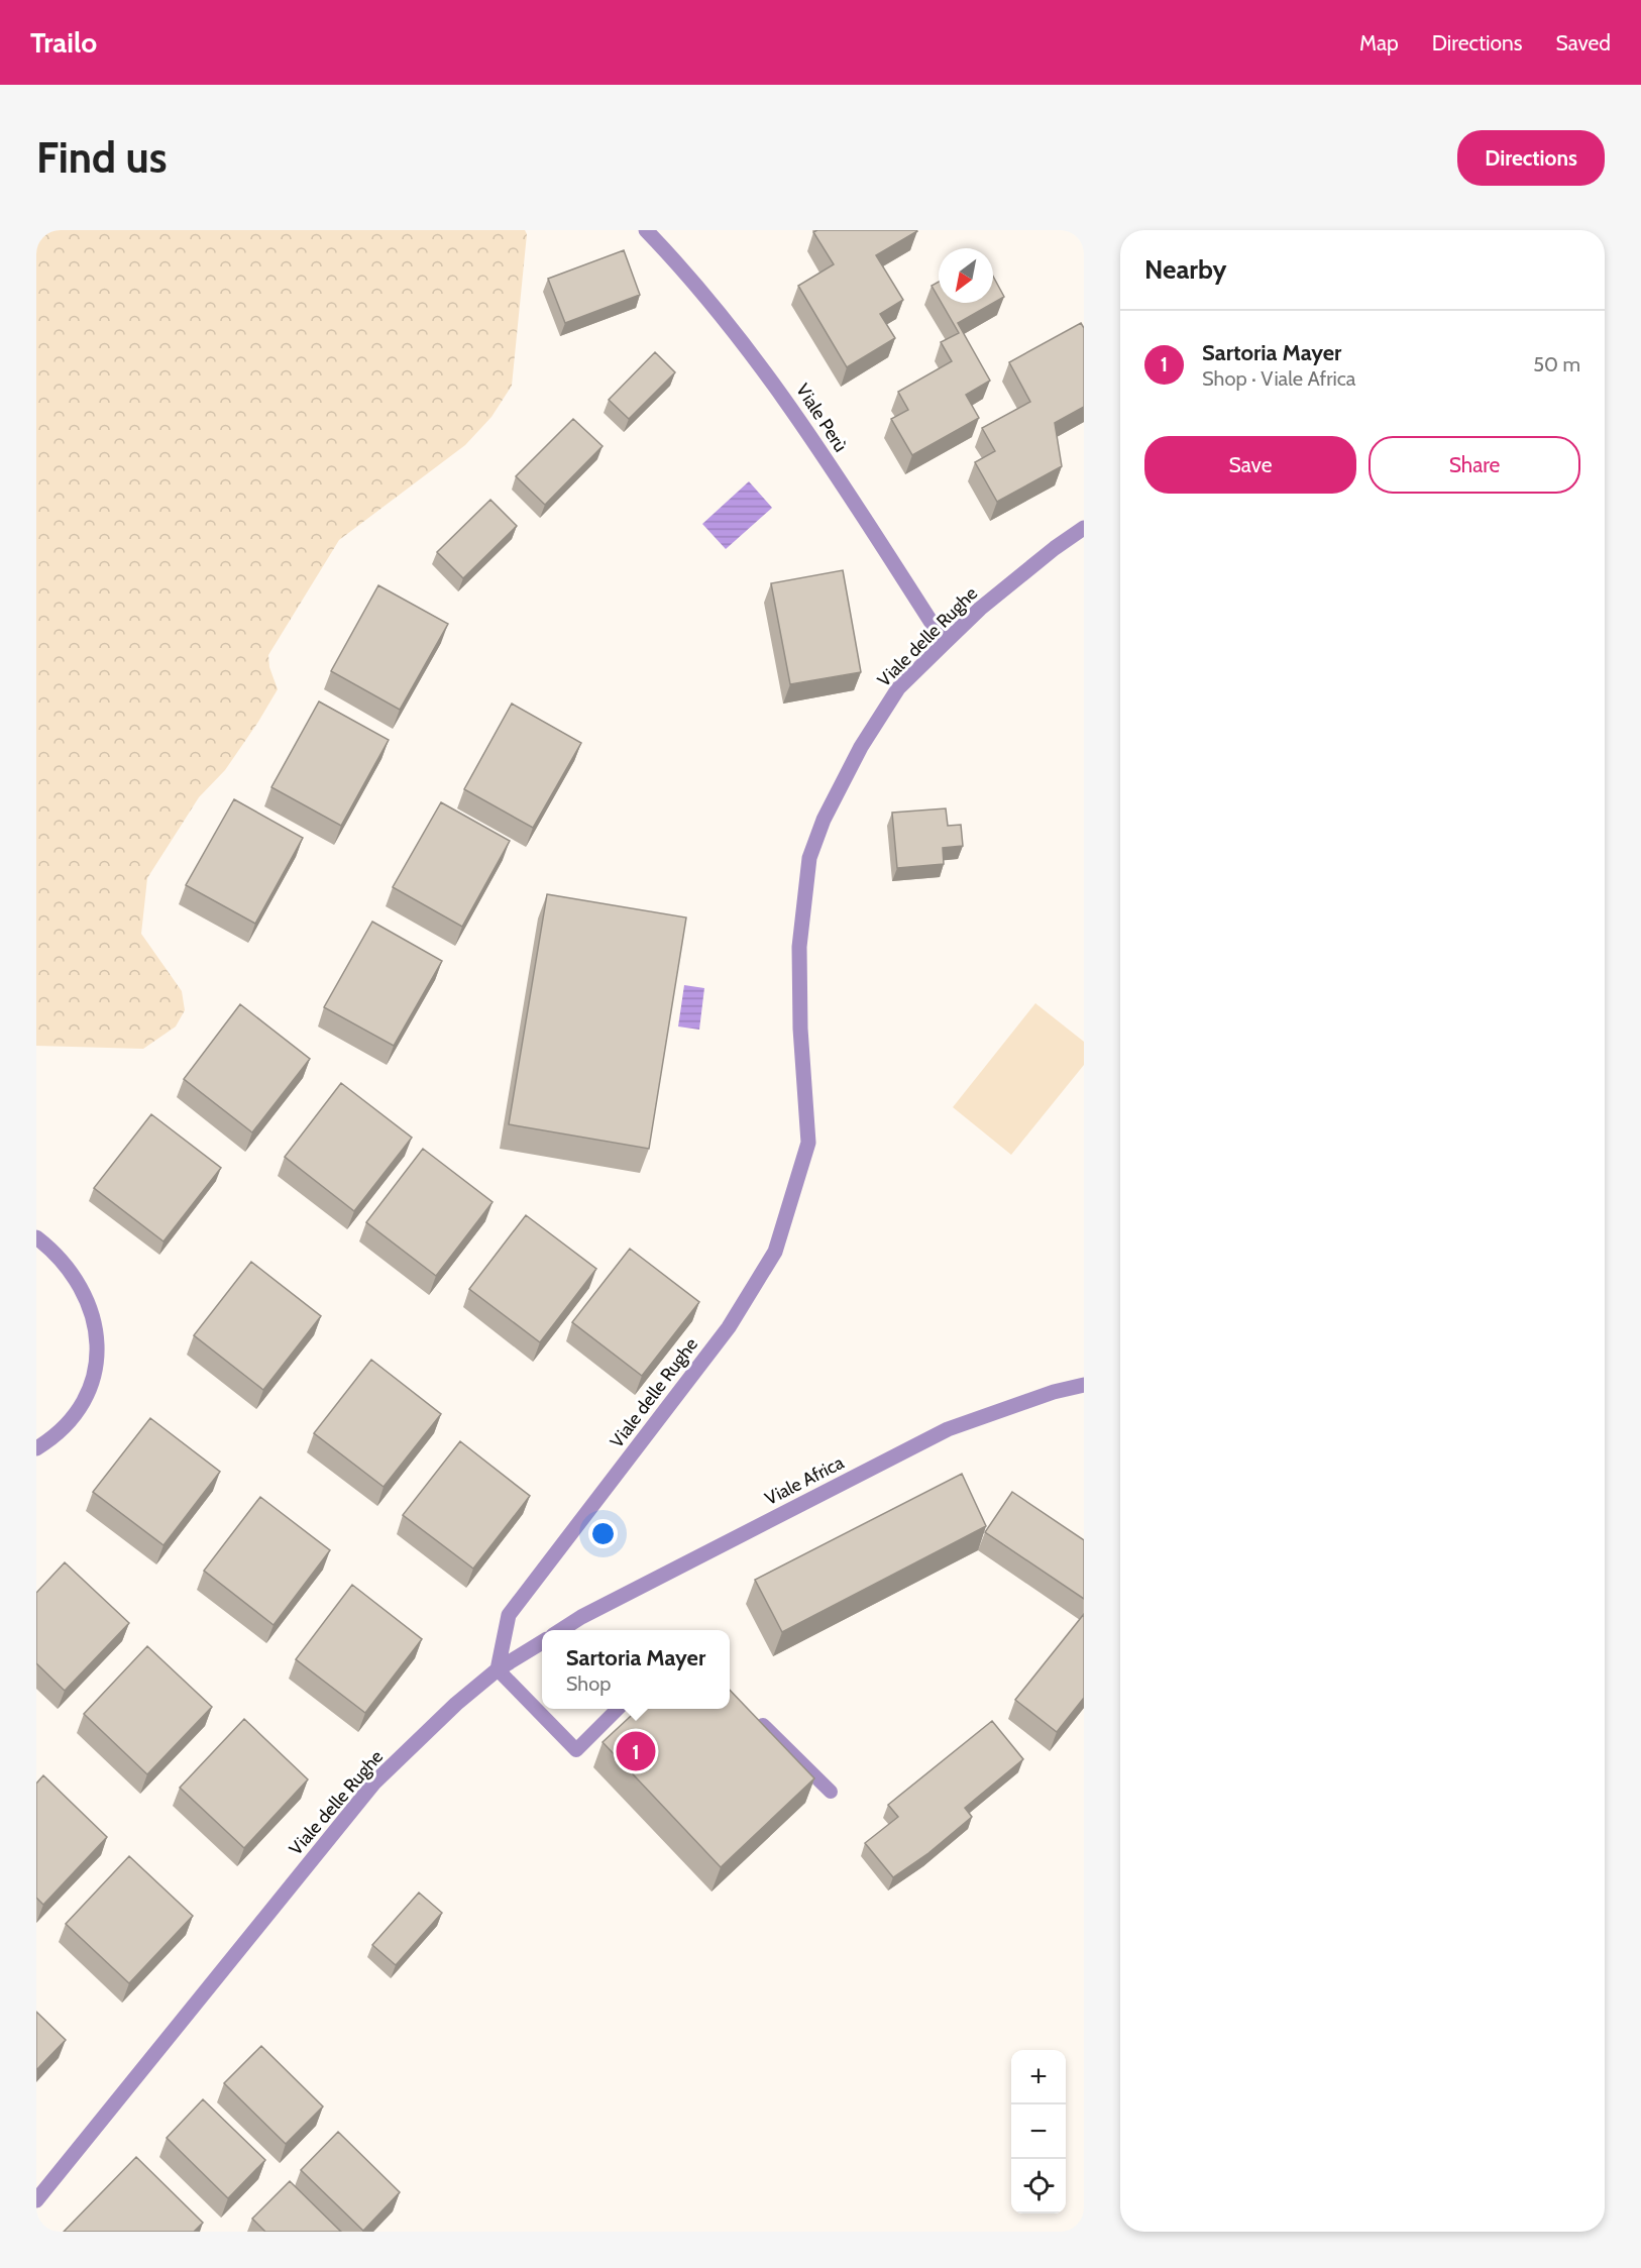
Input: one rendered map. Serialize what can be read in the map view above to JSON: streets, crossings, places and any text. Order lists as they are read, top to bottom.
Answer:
{
  "streets": {
    "street": ["Viale Perù", "Viale delle Rughe", "Viale Africa"]
  },
  "crossings": [
    ["Viale Perù", "Viale delle Rughe"]
  ],
  "north": "bottom left",
  "page": {
    "header": "Trailo",
    "nav": ["Map", "Directions", "Saved"],
    "buttons": [
      "Directions",
      ["Save", "Share"]
    ],
    "title": "Find us",
    "heading": "Nearby",
    "list": [
      {
        "mark": "1",
        "name": "Sartoria Mayer",
        "note": "Shop · Viale Africa",
        "value": "50 m"
      }
    ],
    "popup": ["Sartoria Mayer", "Shop"],
    "pins": "1",
    "map_buttons": ["+", "−"]
  }
}
